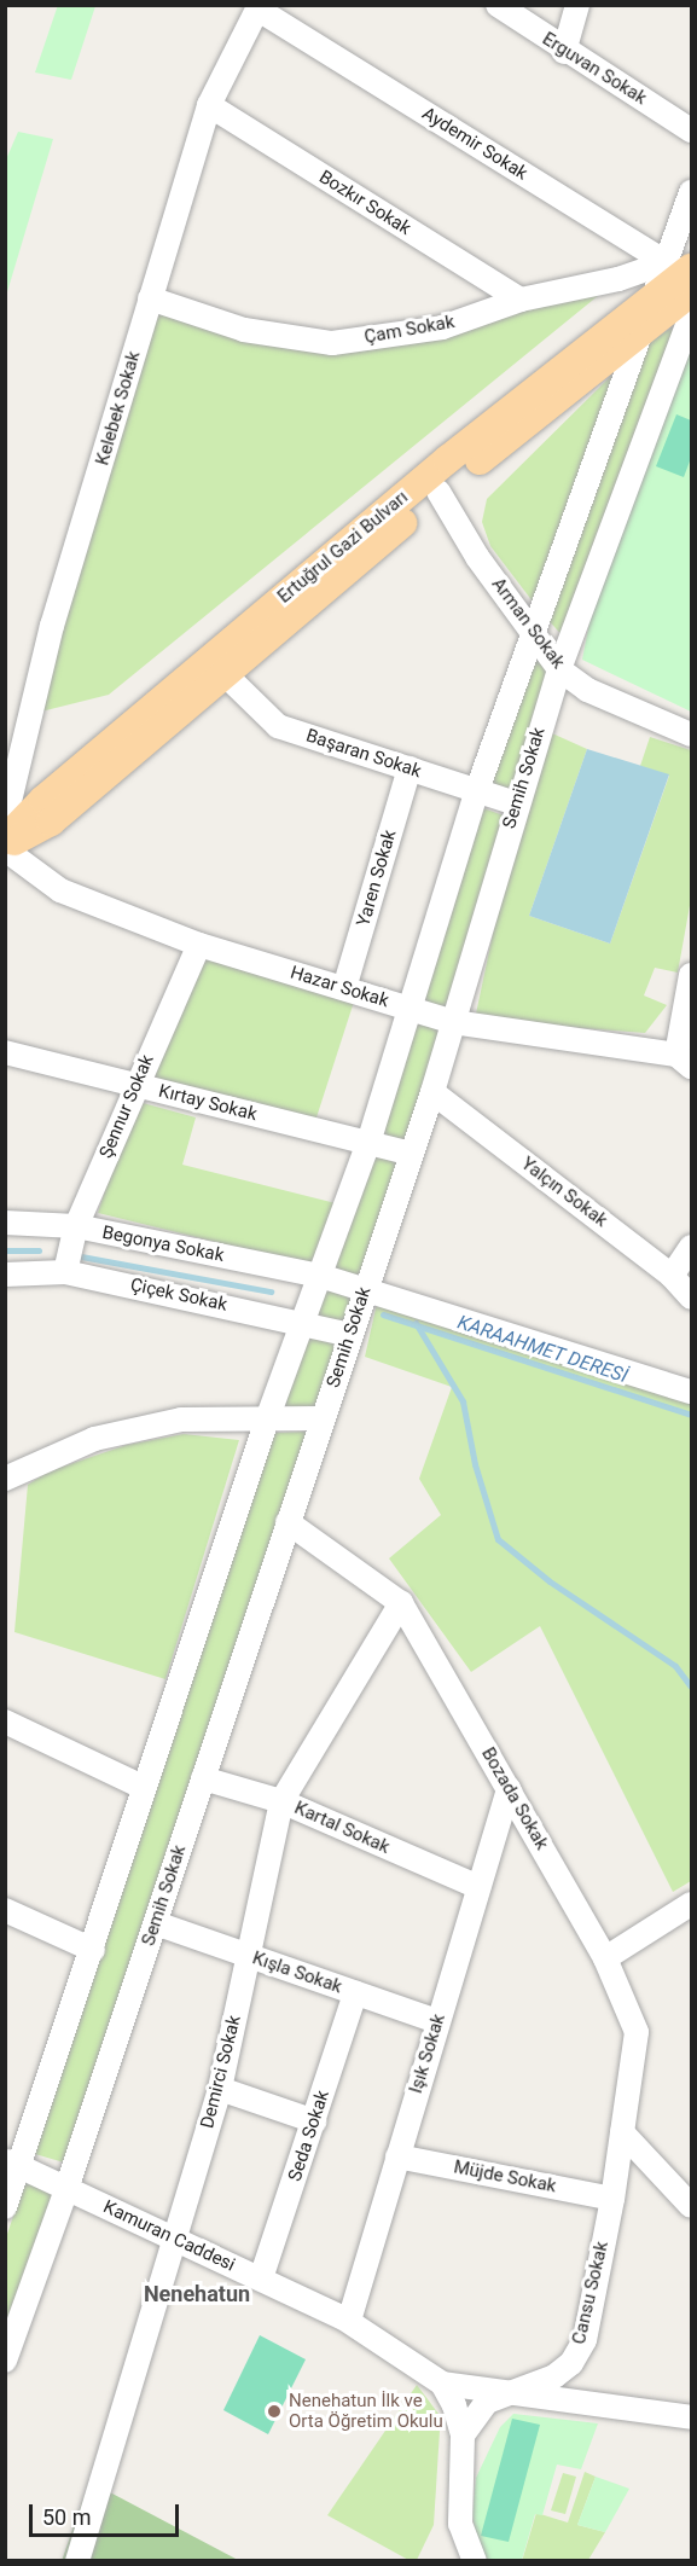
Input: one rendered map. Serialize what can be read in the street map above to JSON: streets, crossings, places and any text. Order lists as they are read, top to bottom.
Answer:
{
  "streets": {
    "main road": ["Ertuğrul Gazi Bulvarı"],
    "street": [
      "Erguvan Sokak",
      "Aydemir Sokak",
      "Bozkır Sokak",
      "Çam Sokak",
      "Kelebek Sokak",
      "Arman Sokak",
      "Başaran Sokak",
      "Semih Sokak",
      "Yaren Sokak",
      "Hazar Sokak",
      "Kırtay Sokak",
      "Şennur Sokak",
      "Yalçın Sokak",
      "Begonya Sokak",
      "Çiçek Sokak",
      "Bozada Sokak",
      "Kartal Sokak",
      "Kışla Sokak",
      "Işık Sokak",
      "Demirci Sokak",
      "Seda Sokak",
      "Müjde Sokak",
      "Kamuran Caddesi",
      "Cansu Sokak"
    ]
  },
  "crossings": [
    ["Aydemir Sokak", "Çam Sokak"],
    ["Aydemir Sokak", "Kelebek Sokak"],
    ["Aydemir Sokak", "Ertuğrul Gazi Bulvarı"],
    ["Bozkır Sokak", "Çam Sokak"],
    ["Bozkır Sokak", "Kelebek Sokak"],
    ["Çam Sokak", "Kelebek Sokak"],
    ["Çam Sokak", "Ertuğrul Gazi Bulvarı"],
    ["Ertuğrul Gazi Bulvarı", "Arman Sokak"],
    ["Ertuğrul Gazi Bulvarı", "Başaran Sokak"],
    ["Ertuğrul Gazi Bulvarı", "Semih Sokak"],
    ["Arman Sokak", "Semih Sokak"],
    ["Başaran Sokak", "Semih Sokak"],
    ["Başaran Sokak", "Yaren Sokak"],
    ["Semih Sokak", "Hazar Sokak"],
    ["Semih Sokak", "Kırtay Sokak"],
    ["Semih Sokak", "Yalçın Sokak"],
    ["Semih Sokak", "Begonya Sokak"],
    ["Semih Sokak", "Çiçek Sokak"],
    ["Semih Sokak", "Bozada Sokak"],
    ["Semih Sokak", "Kartal Sokak"],
    ["Semih Sokak", "Kışla Sokak"],
    ["Semih Sokak", "Kamuran Caddesi"],
    ["Yaren Sokak", "Hazar Sokak"],
    ["Hazar Sokak", "Şennur Sokak"],
    ["Kırtay Sokak", "Şennur Sokak"],
    ["Şennur Sokak", "Begonya Sokak"],
    ["Şennur Sokak", "Çiçek Sokak"],
    ["Bozada Sokak", "Işık Sokak"],
    ["Bozada Sokak", "Demirci Sokak"],
    ["Bozada Sokak", "Cansu Sokak"],
    ["Kartal Sokak", "Işık Sokak"],
    ["Kartal Sokak", "Demirci Sokak"],
    ["Kışla Sokak", "Işık Sokak"],
    ["Kışla Sokak", "Demirci Sokak"],
    ["Kışla Sokak", "Seda Sokak"],
    ["Işık Sokak", "Müjde Sokak"],
    ["Işık Sokak", "Kamuran Caddesi"],
    ["Demirci Sokak", "Kamuran Caddesi"],
    ["Seda Sokak", "Kamuran Caddesi"],
    ["Müjde Sokak", "Cansu Sokak"],
    ["Kamuran Caddesi", "Cansu Sokak"]
  ],
  "districts": ["Nenehatun"],
  "water": ["KARAAHMET DERESİ"],
  "places": ["Nenehatun İlk ve Orta Öğretim Okulu"],
  "scale_bar": "50 m"
}
